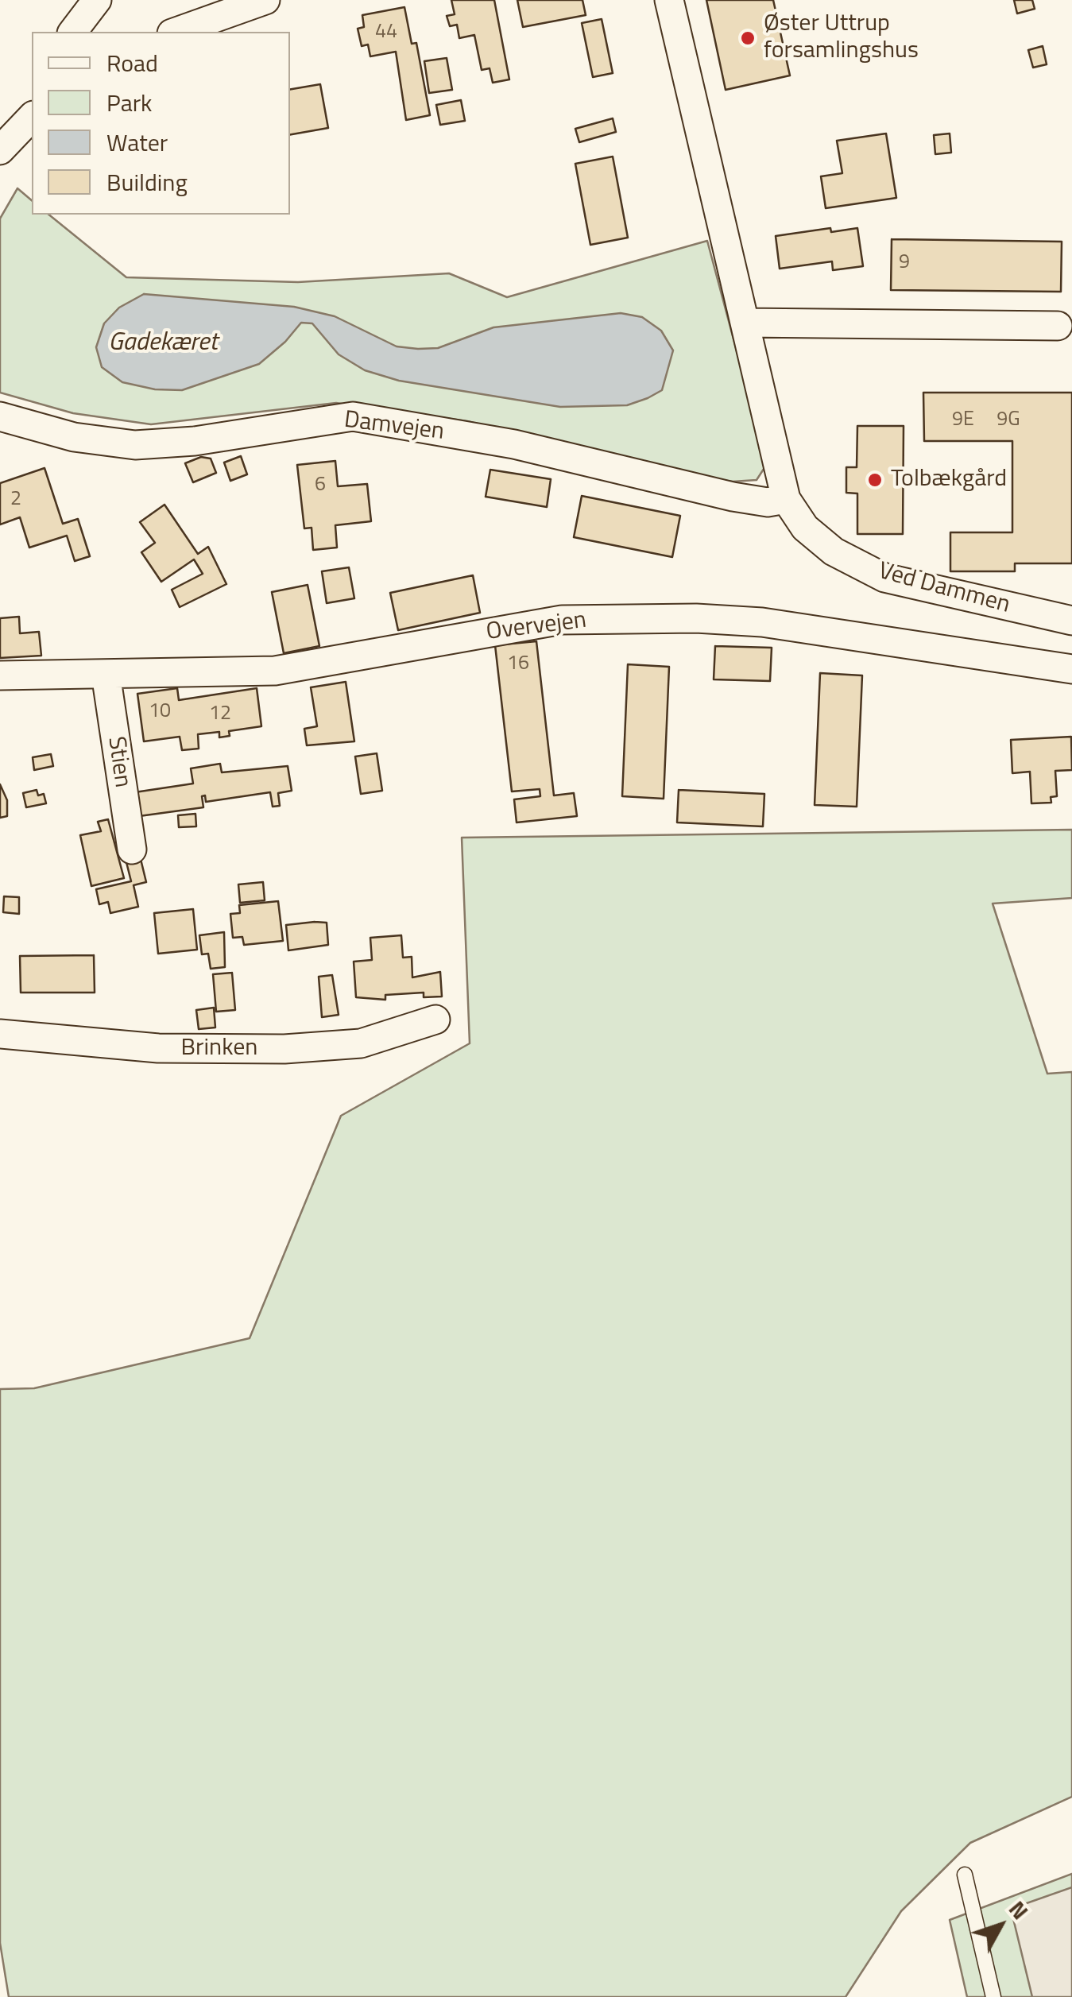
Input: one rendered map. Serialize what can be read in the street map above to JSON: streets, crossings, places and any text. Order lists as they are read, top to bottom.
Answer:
{
  "streets": {
    "street": [
      "Damvejen",
      "Ved Dammen",
      "Overvejen",
      "Stien",
      "Brinken"
    ]
  },
  "crossings": [
    ["Damvejen", "Ved Dammen"],
    ["Overvejen", "Stien"]
  ],
  "water": ["Gadekæret"],
  "places": ["Øster Uttrup forsamlingshus", "Tolbækgård"],
  "house_numbers": [
    "44",
    "9",
    "9E",
    "9G",
    "6",
    "2",
    "16",
    "10",
    "12"
  ],
  "legend": [
    "Road",
    "Park",
    "Water",
    "Building"
  ],
  "north": "top right"
}
